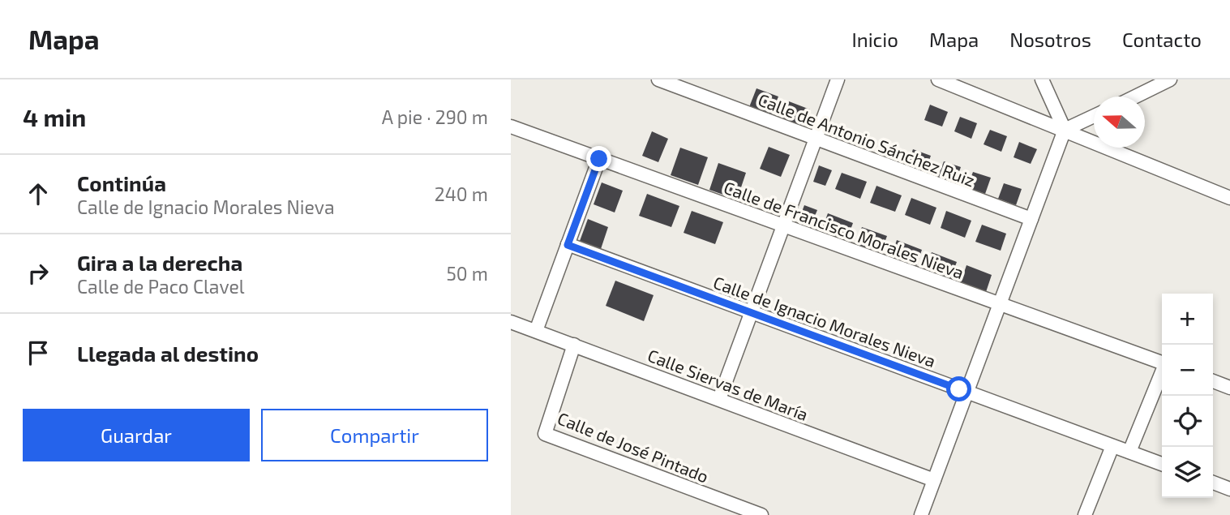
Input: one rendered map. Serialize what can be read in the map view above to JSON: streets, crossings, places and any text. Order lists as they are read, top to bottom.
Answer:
{
  "streets": {
    "street": [
      "Calle de Antonio Sánchez Ruiz",
      "Calle de Francisco Morales Nieva",
      "Calle de Ignacio Morales Nieva",
      "Calle Siervas de María",
      "Calle de José Pintado"
    ]
  },
  "crossings": [
    ["Calle Siervas de María", "Calle de José Pintado"]
  ],
  "north": "left",
  "page": {
    "header": "Mapa",
    "nav": [
      "Inicio",
      "Mapa",
      "Nosotros",
      "Contacto"
    ],
    "heading": ["4 min", "A pie · 290 m"],
    "list": [
      ["Continúa", "Calle de Ignacio Morales Nieva", "240 m"],
      ["Gira a la derecha", "Calle de Paco Clavel", "50 m"],
      "Llegada al destino"
    ],
    "map_buttons": ["+", "−"],
    "buttons": ["Guardar", "Compartir"]
  }
}
